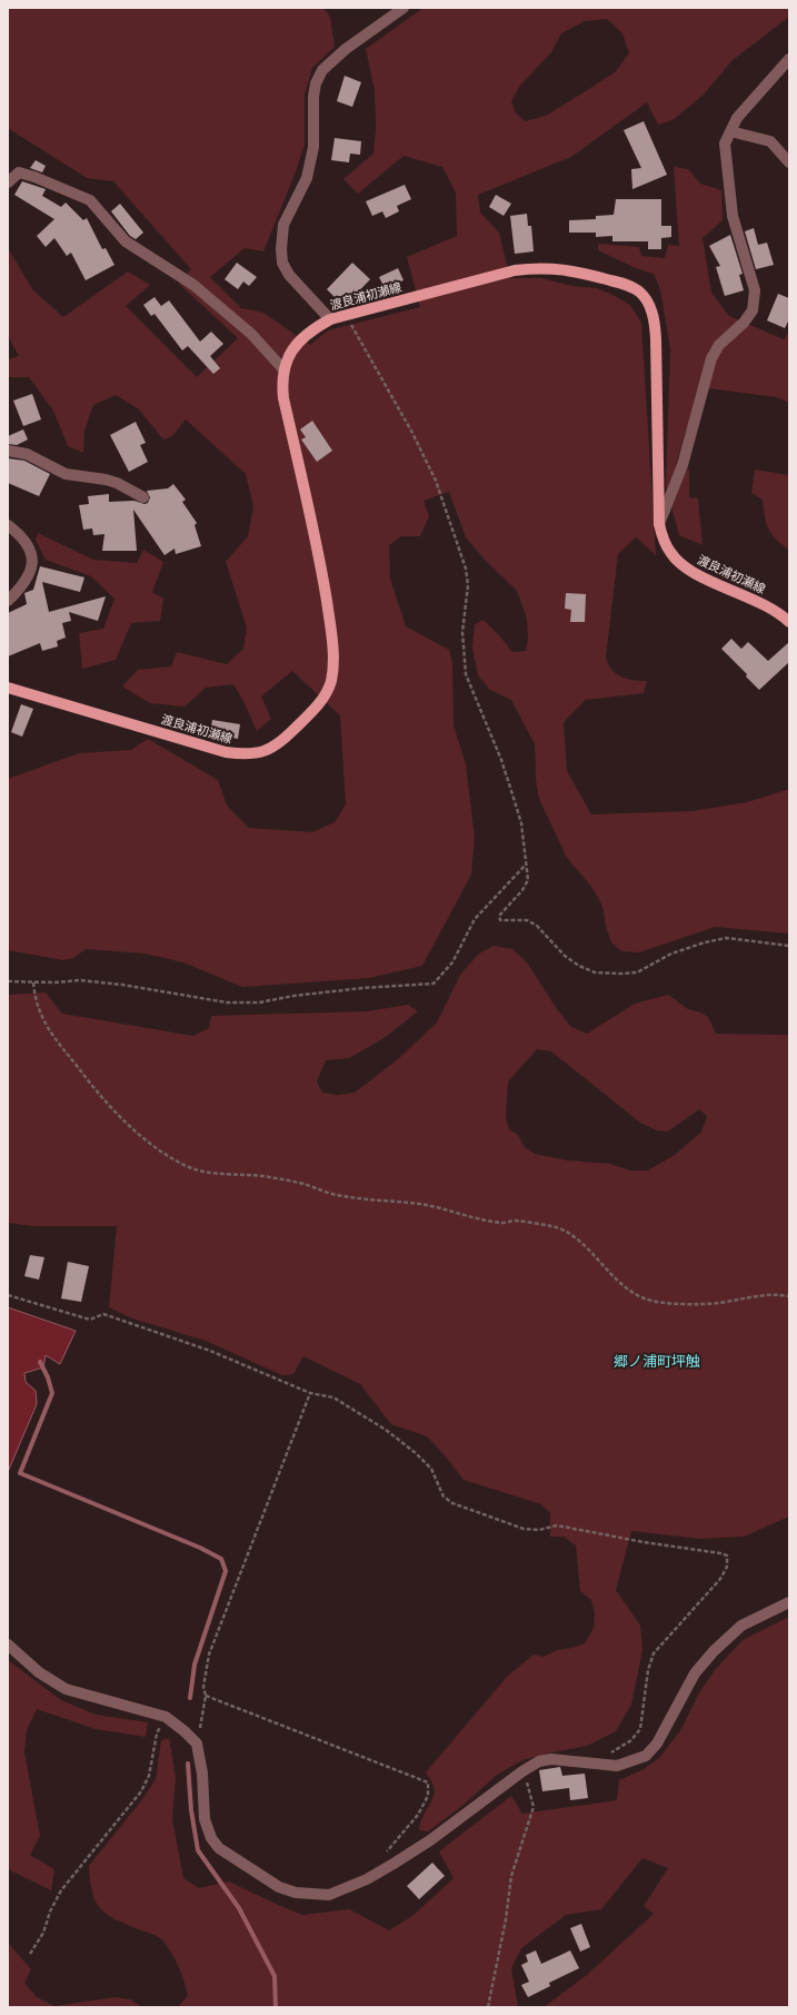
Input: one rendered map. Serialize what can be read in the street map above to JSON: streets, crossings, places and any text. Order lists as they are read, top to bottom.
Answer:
{
  "streets": {
    "main road": ["渡良浦初瀬線"]
  },
  "districts": ["郷ノ浦町坪触"]
}
